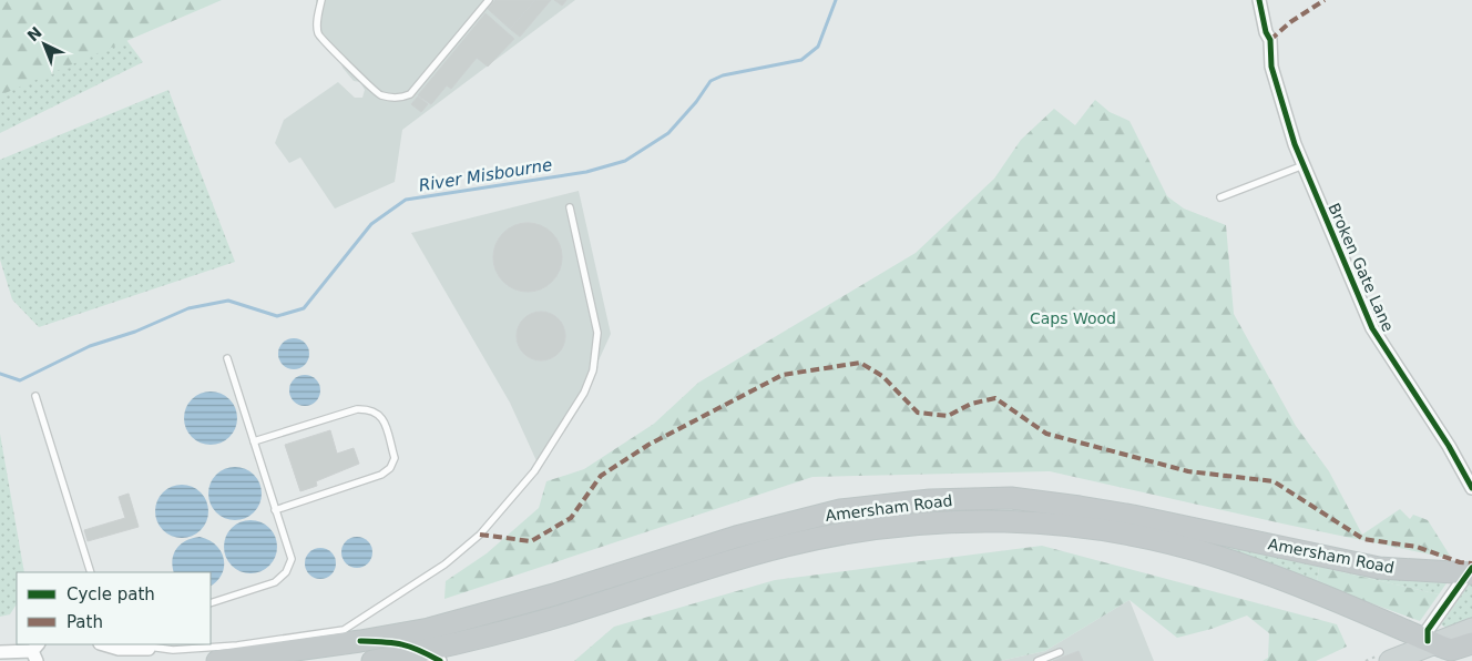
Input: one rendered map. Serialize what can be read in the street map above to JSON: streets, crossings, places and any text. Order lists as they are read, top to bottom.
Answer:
{
  "streets": {
    "highway": ["Amersham Road"],
    "street": ["Broken Gate Lane"]
  },
  "water": ["River Misbourne"],
  "parks": ["Caps Wood"],
  "legend": ["Cycle path", "Path"],
  "north": "top left"
}
